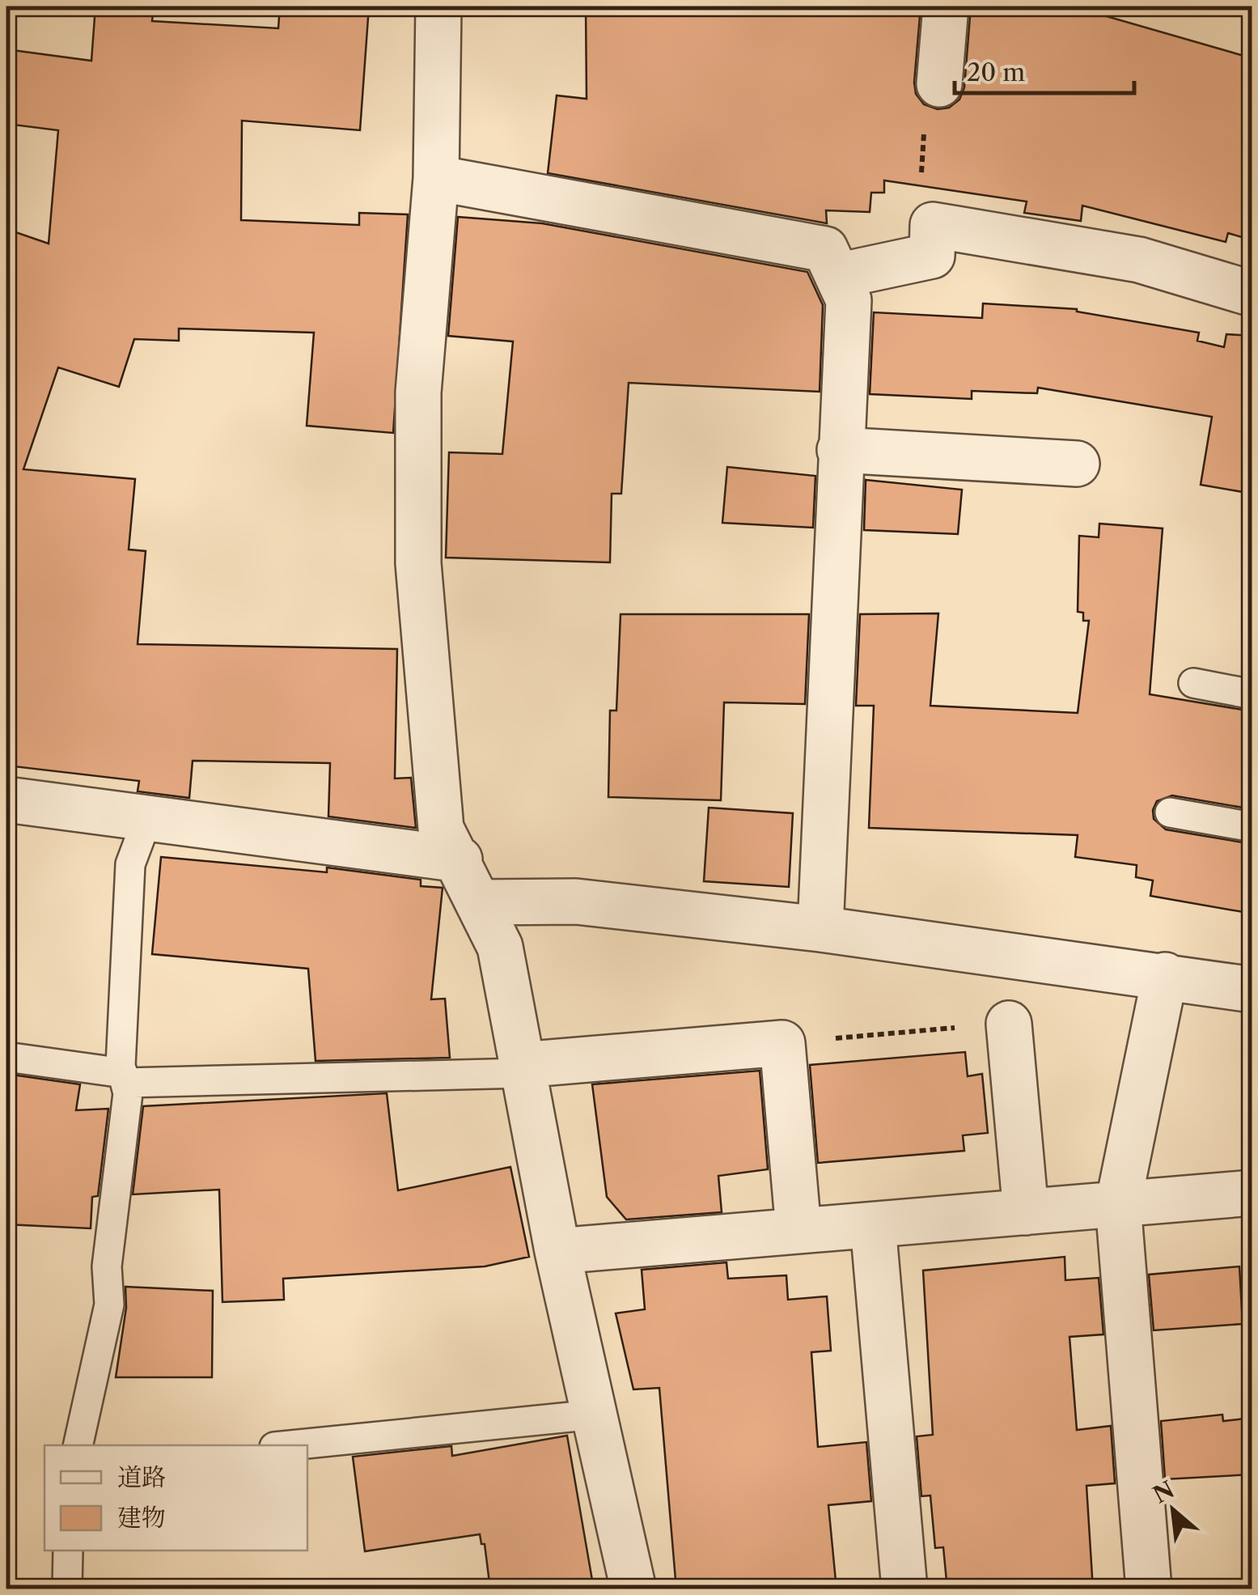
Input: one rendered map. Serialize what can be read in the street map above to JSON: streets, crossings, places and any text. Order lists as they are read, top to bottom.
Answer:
{
  "legend": ["道路", "建物"],
  "scale_bar": "20 m",
  "north": "top left"
}
